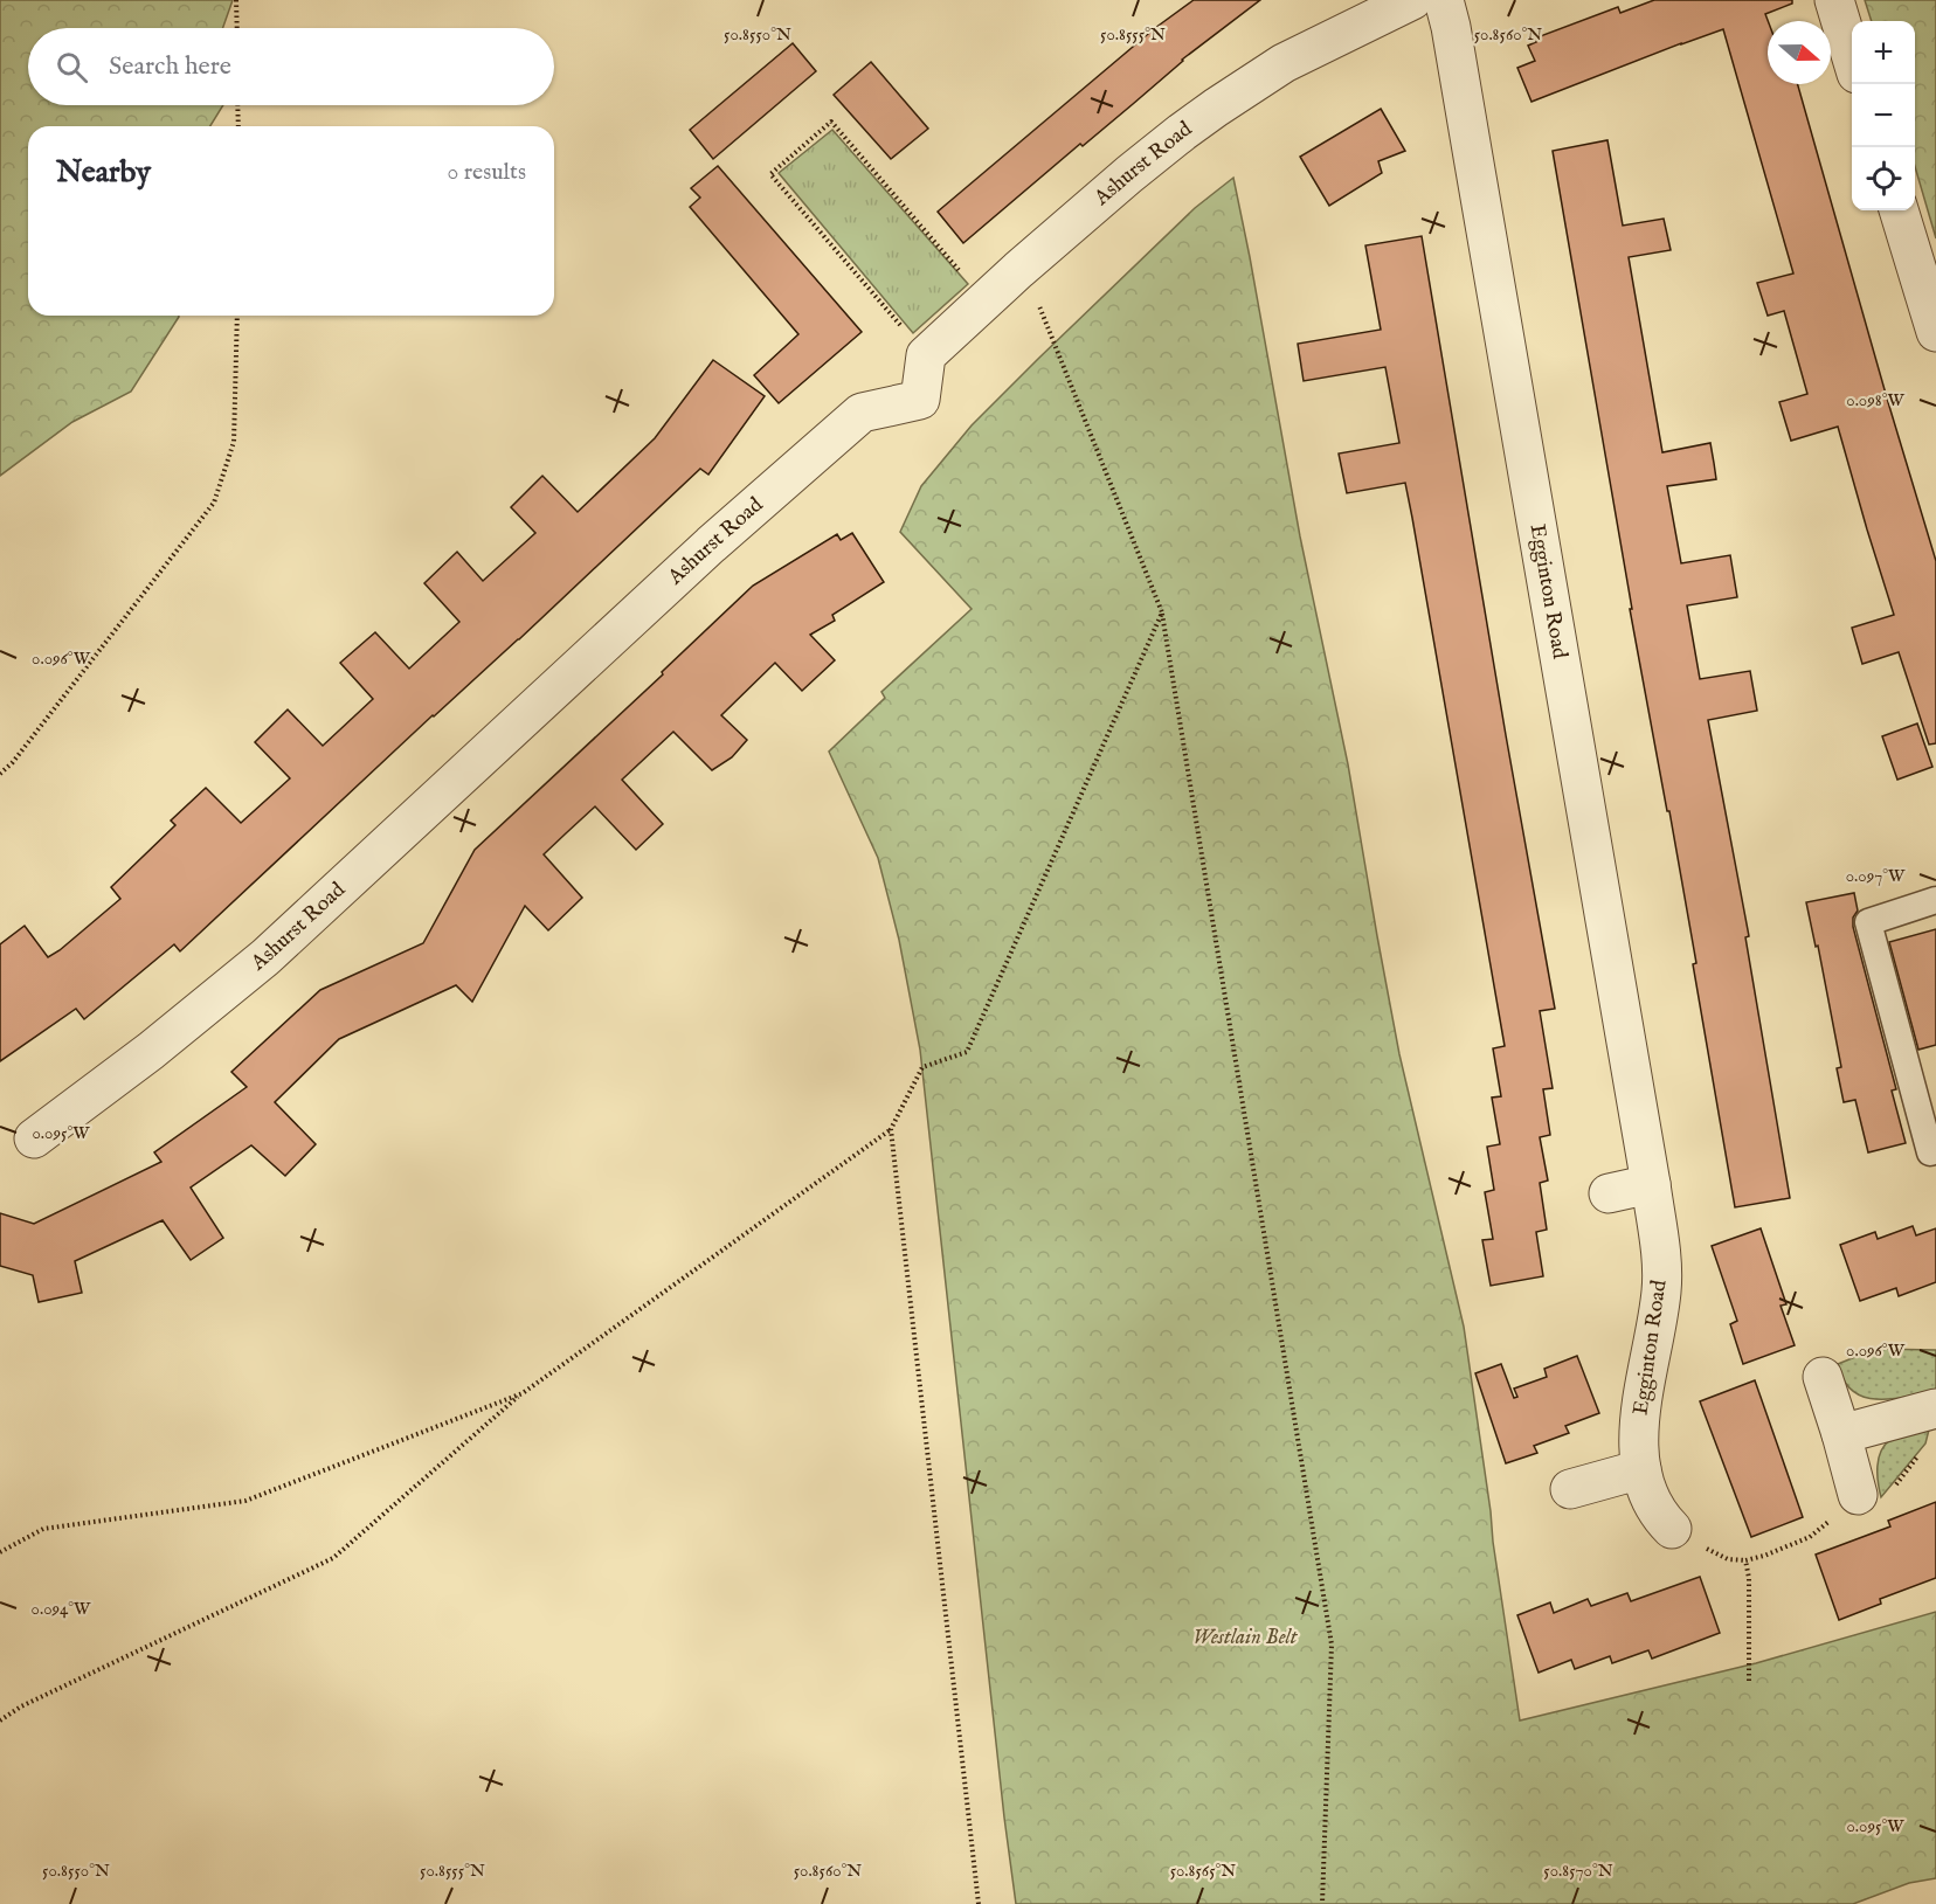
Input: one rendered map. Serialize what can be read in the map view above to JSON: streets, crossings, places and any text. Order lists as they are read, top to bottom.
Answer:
{
  "streets": {
    "street": ["Ashurst Road", "Egginton Road"]
  },
  "parks": ["Westlain Belt"],
  "north": "right",
  "page": {
    "map_buttons": ["+", "−"],
    "search": "Search here",
    "heading": ["Nearby", "0 results"]
  },
  "coordinates": [
    "50.8550°N",
    "50.8555°N",
    "50.8560°N",
    "0.098°W",
    "0.096°W",
    "0.097°W",
    "0.095°W",
    "0.094°W",
    "50.8565°N",
    "50.8570°N"
  ]
}
